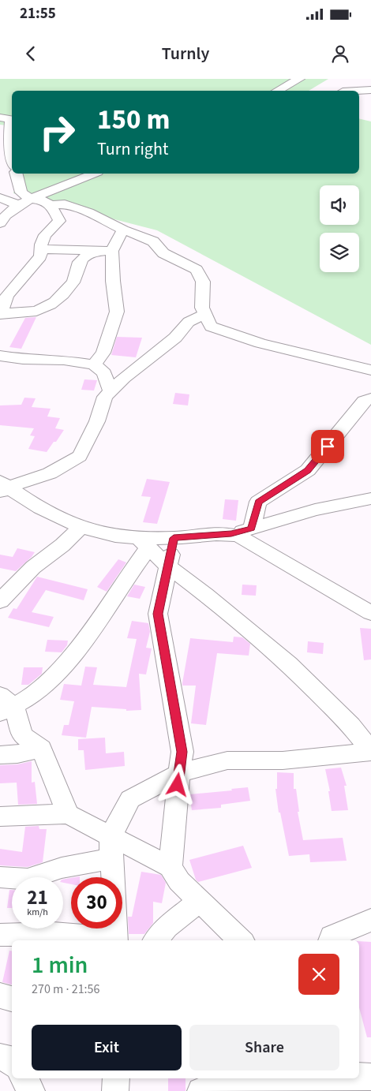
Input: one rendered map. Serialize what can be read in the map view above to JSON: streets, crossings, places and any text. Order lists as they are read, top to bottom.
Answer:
{
  "page": {
    "status": "21:55",
    "header": "Turnly",
    "turn": ["150 m", "Turn right"],
    "speed": "21 km/h",
    "limit": "30",
    "heading": ["1 min", "270 m · 21:56"],
    "buttons": ["Exit", "Share"]
  }
}
